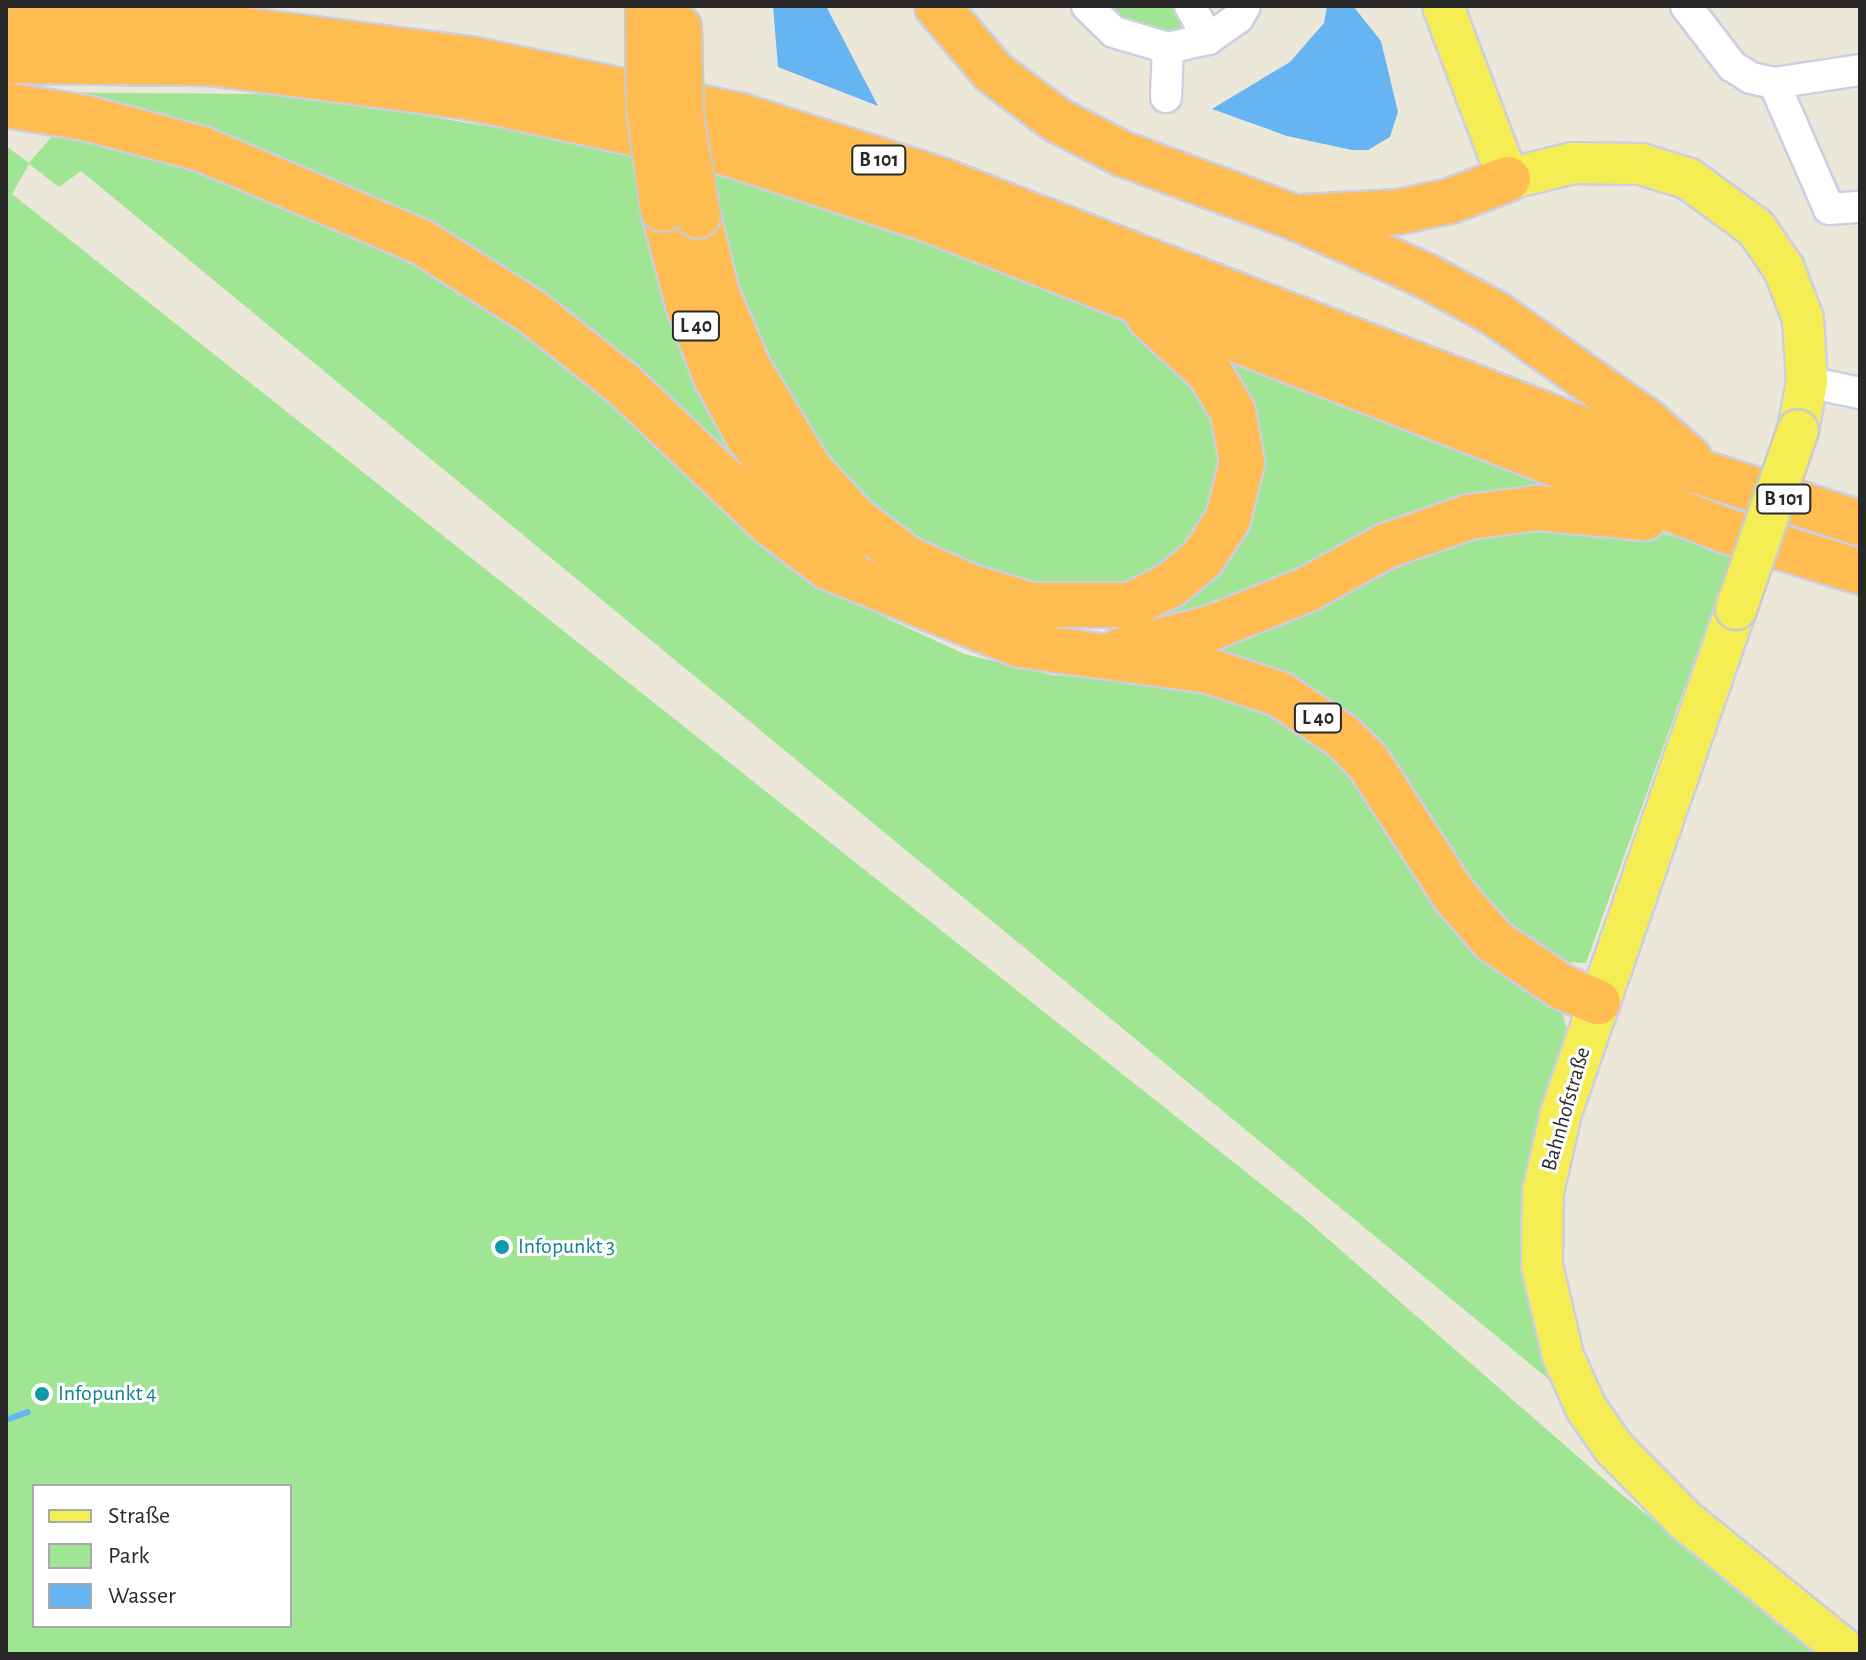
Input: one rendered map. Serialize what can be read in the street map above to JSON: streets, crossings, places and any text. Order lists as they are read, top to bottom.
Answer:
{
  "streets": {
    "highway": ["B 101", "L 40"],
    "main road": ["Bahnhofstraße"]
  },
  "crossings": [
    ["L 40", "Bahnhofstraße"]
  ],
  "places": ["Infopunkt 3", "Infopunkt 4"],
  "legend": ["Straße", "Park", "Wasser"]
}
